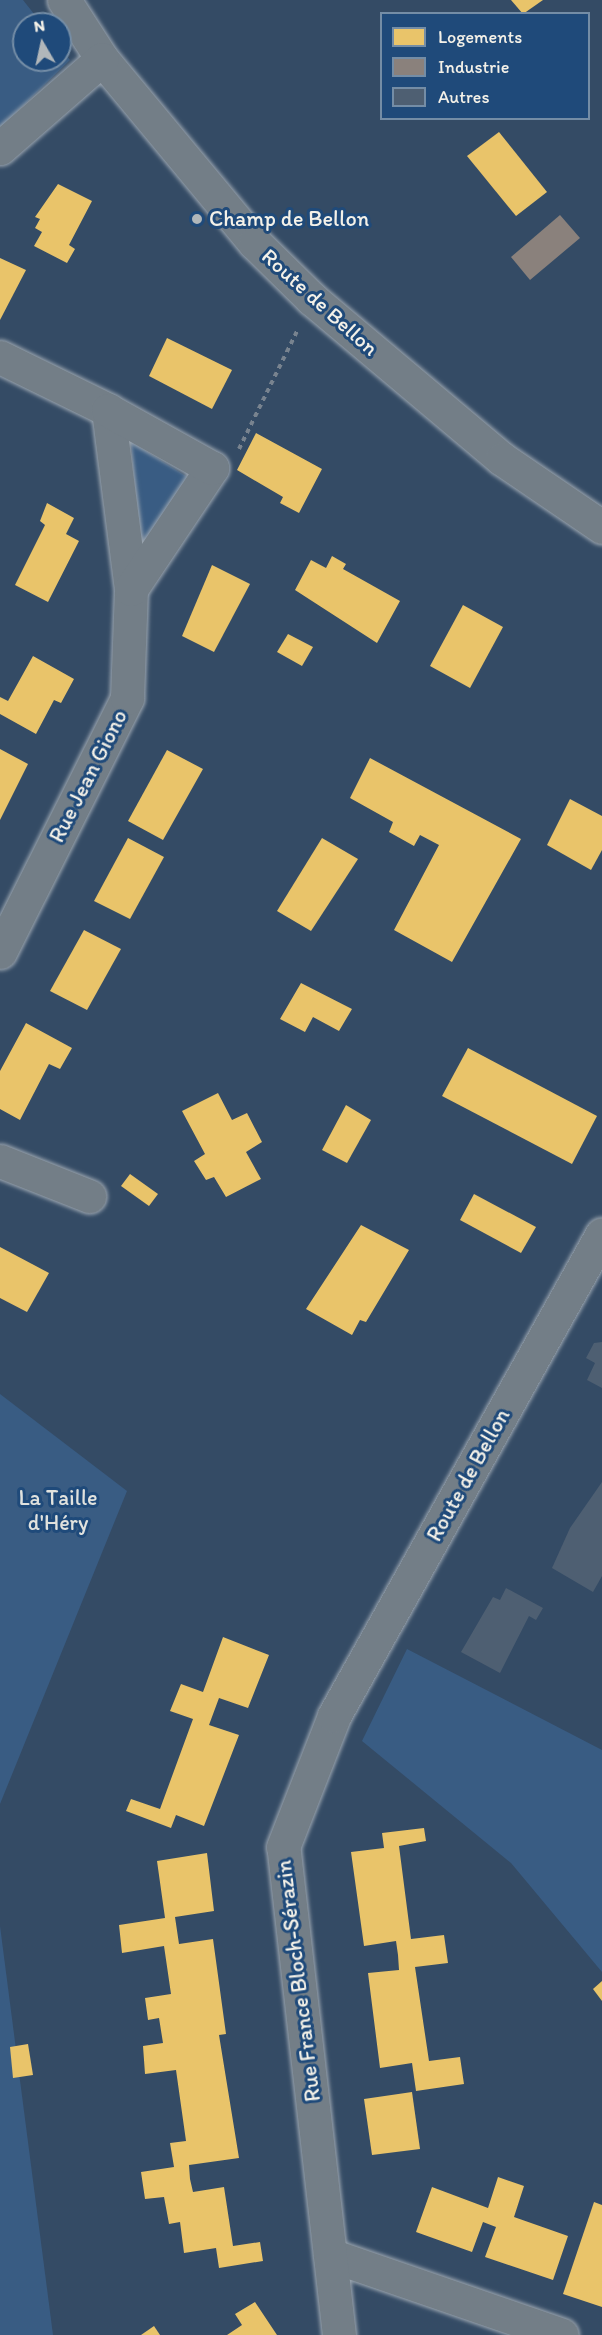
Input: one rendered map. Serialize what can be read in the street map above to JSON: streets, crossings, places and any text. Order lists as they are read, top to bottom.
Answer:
{
  "streets": {
    "street": ["Route de Bellon", "Rue Jean Giono", "Rue France Bloch-Sérazin"]
  },
  "crossings": [
    ["Route de Bellon", "Rue France Bloch-Sérazin"]
  ],
  "parks": ["La Taille d'Héry"],
  "places": ["Champ de Bellon"],
  "legend": ["Logements", "Industrie", "Autres"],
  "north": "top"
}
